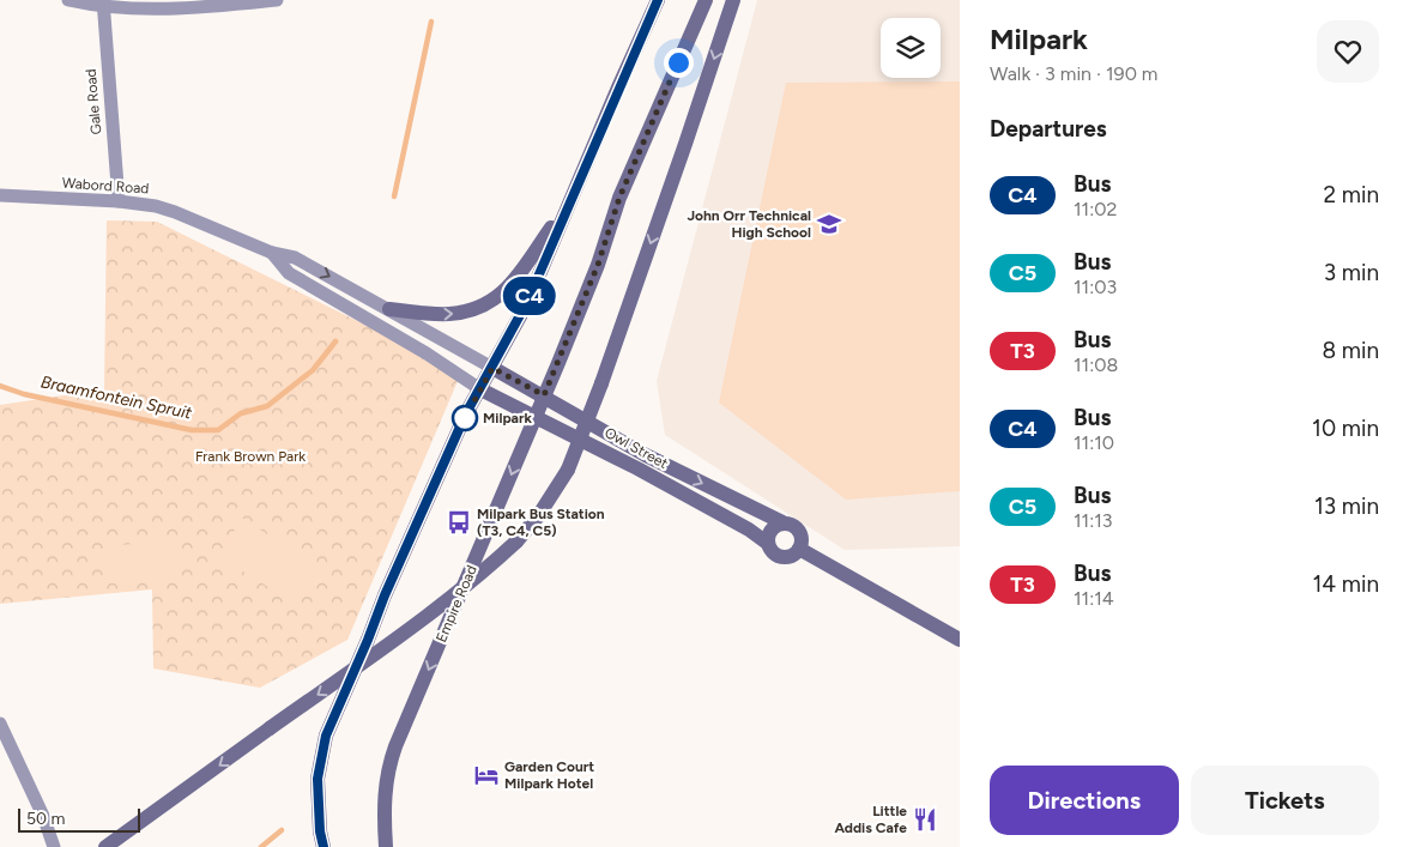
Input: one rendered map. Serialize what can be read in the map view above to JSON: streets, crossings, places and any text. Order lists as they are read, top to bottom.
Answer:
{
  "streets": {
    "main road": ["Owl Street", "Empire Road"],
    "street": ["Gale Road", "Wabord Road"]
  },
  "crossings": [
    ["Gale Road", "Wabord Road"],
    ["Wabord Road", "Owl Street"],
    ["Owl Street", "Empire Road"]
  ],
  "water": ["Braamfontein Spruit"],
  "parks": ["Frank Brown Park"],
  "places": {
    "school or university": ["John Orr Technical High School"],
    "other": ["Milpark"],
    "bus stop": ["Milpark Bus Station (T3, C4, C5)"],
    "hotel": ["Garden Court Milpark Hotel"],
    "restaurant": ["Little Addis Cafe"]
  },
  "lines": ["bus line C4"],
  "scale_bar": "50 m",
  "page": {
    "on_map": "C4",
    "heading": [
      ["Milpark", "Walk · 3 min · 190 m"],
      "Departures"
    ],
    "list": [
      {
        "mark": "C4",
        "name": "Bus",
        "note": "11:02",
        "value": "2 min"
      },
      {
        "mark": "C5",
        "name": "Bus",
        "note": "11:03",
        "value": "3 min"
      },
      {
        "mark": "T3",
        "name": "Bus",
        "note": "11:08",
        "value": "8 min"
      },
      {
        "mark": "C4",
        "name": "Bus",
        "note": "11:10",
        "value": "10 min"
      },
      {
        "mark": "C5",
        "name": "Bus",
        "note": "11:13",
        "value": "13 min"
      },
      {
        "mark": "T3",
        "name": "Bus",
        "note": "11:14",
        "value": "14 min"
      }
    ],
    "buttons": ["Directions", "Tickets"],
    "scale": "50 m"
  }
}
